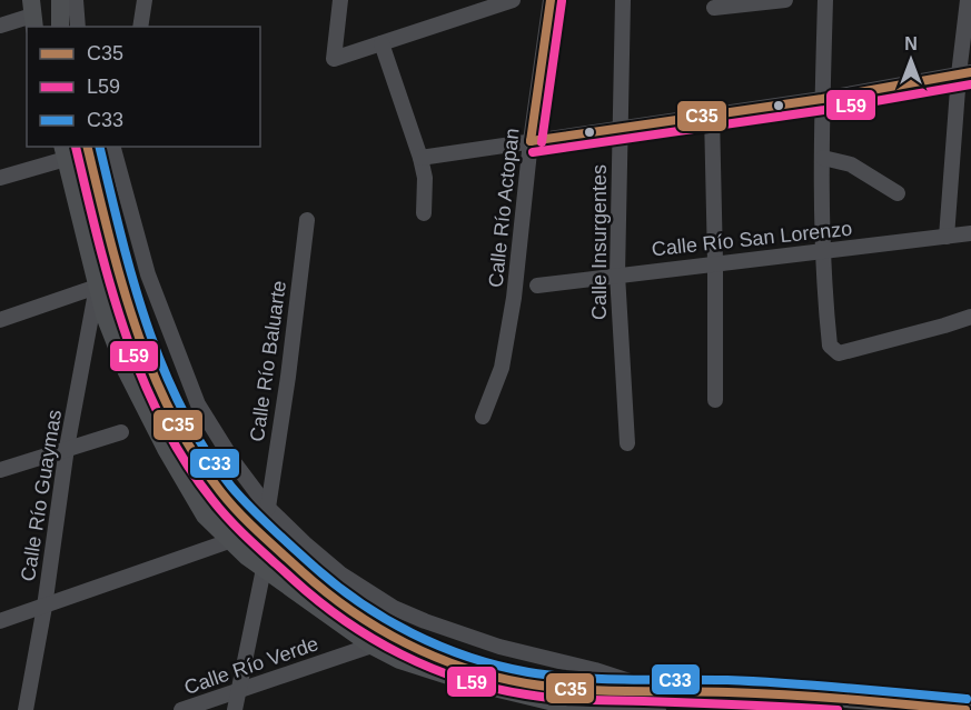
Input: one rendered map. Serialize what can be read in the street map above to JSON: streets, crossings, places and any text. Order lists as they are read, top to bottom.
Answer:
{
  "streets": {
    "street": [
      "Calle Río Actopan",
      "Calle Río San Lorenzo",
      "Calle Insurgentes",
      "Calle Río Baluarte",
      "Calle Río Guaymas",
      "Calle Río Verde"
    ]
  },
  "crossings": [
    ["Calle Río San Lorenzo", "Calle Insurgentes"]
  ],
  "lines": ["transit line C35", "transit line L59", "transit line C33"],
  "legend": ["C35", "L59", "C33"],
  "north": "top"
}
